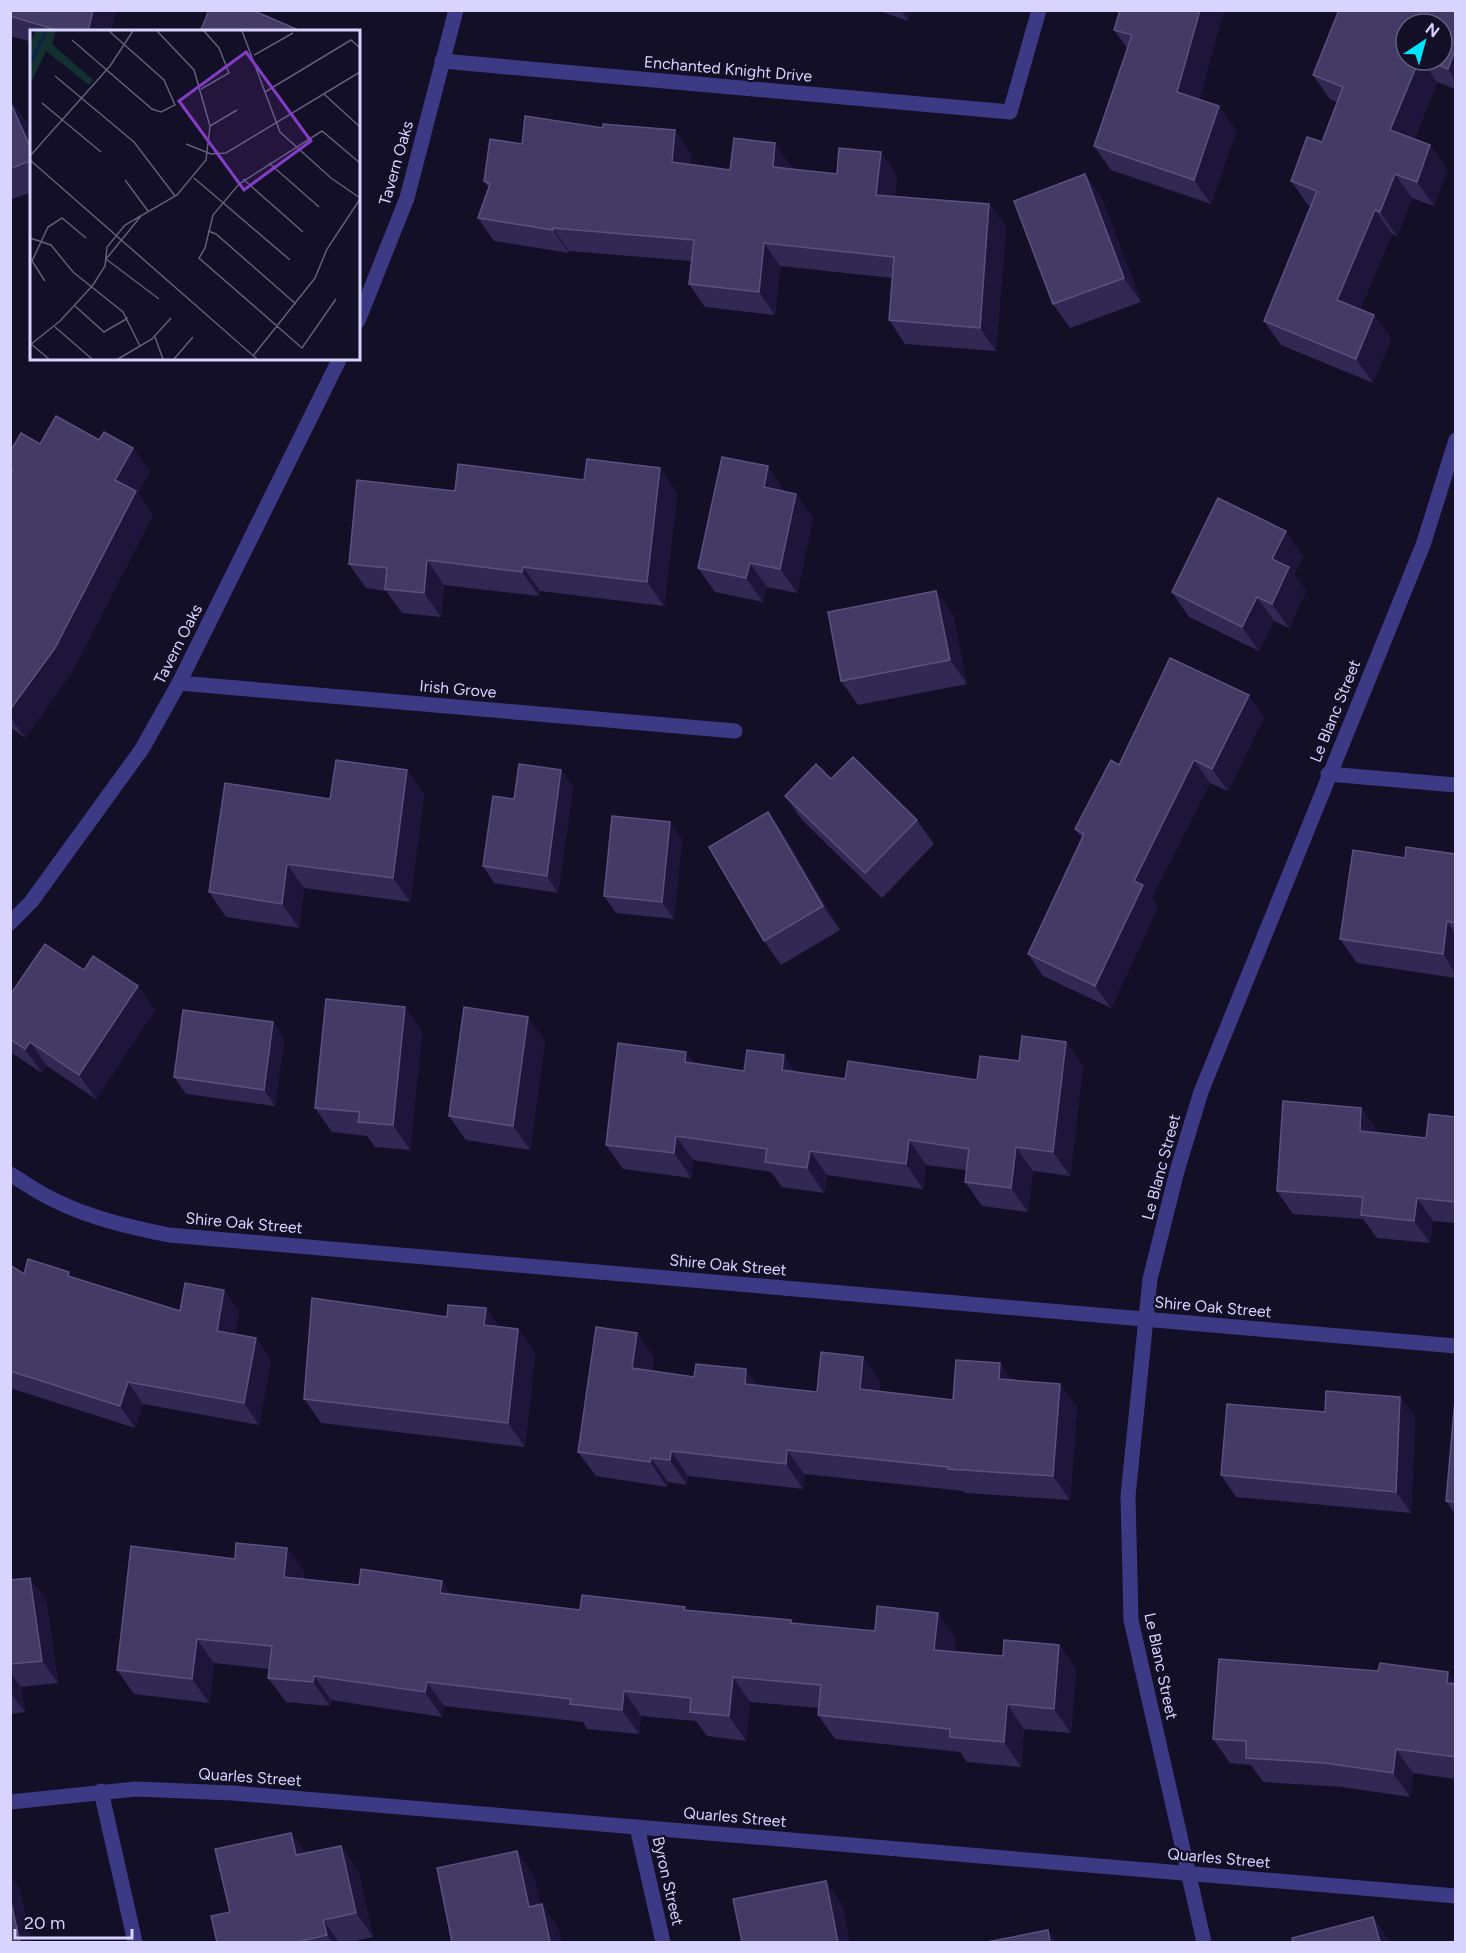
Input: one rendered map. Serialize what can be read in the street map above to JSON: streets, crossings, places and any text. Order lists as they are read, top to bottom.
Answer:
{
  "streets": {
    "street": [
      "Enchanted Knight Drive",
      "Tavern Oaks",
      "Irish Grove",
      "Le Blanc Street",
      "Shire Oak Street",
      "Quarles Street",
      "Byron Street"
    ]
  },
  "crossings": [
    ["Enchanted Knight Drive", "Tavern Oaks"],
    ["Tavern Oaks", "Irish Grove"],
    ["Le Blanc Street", "Shire Oak Street"],
    ["Le Blanc Street", "Quarles Street"],
    ["Quarles Street", "Byron Street"]
  ],
  "scale_bar": "20 m",
  "north": "top right"
}
